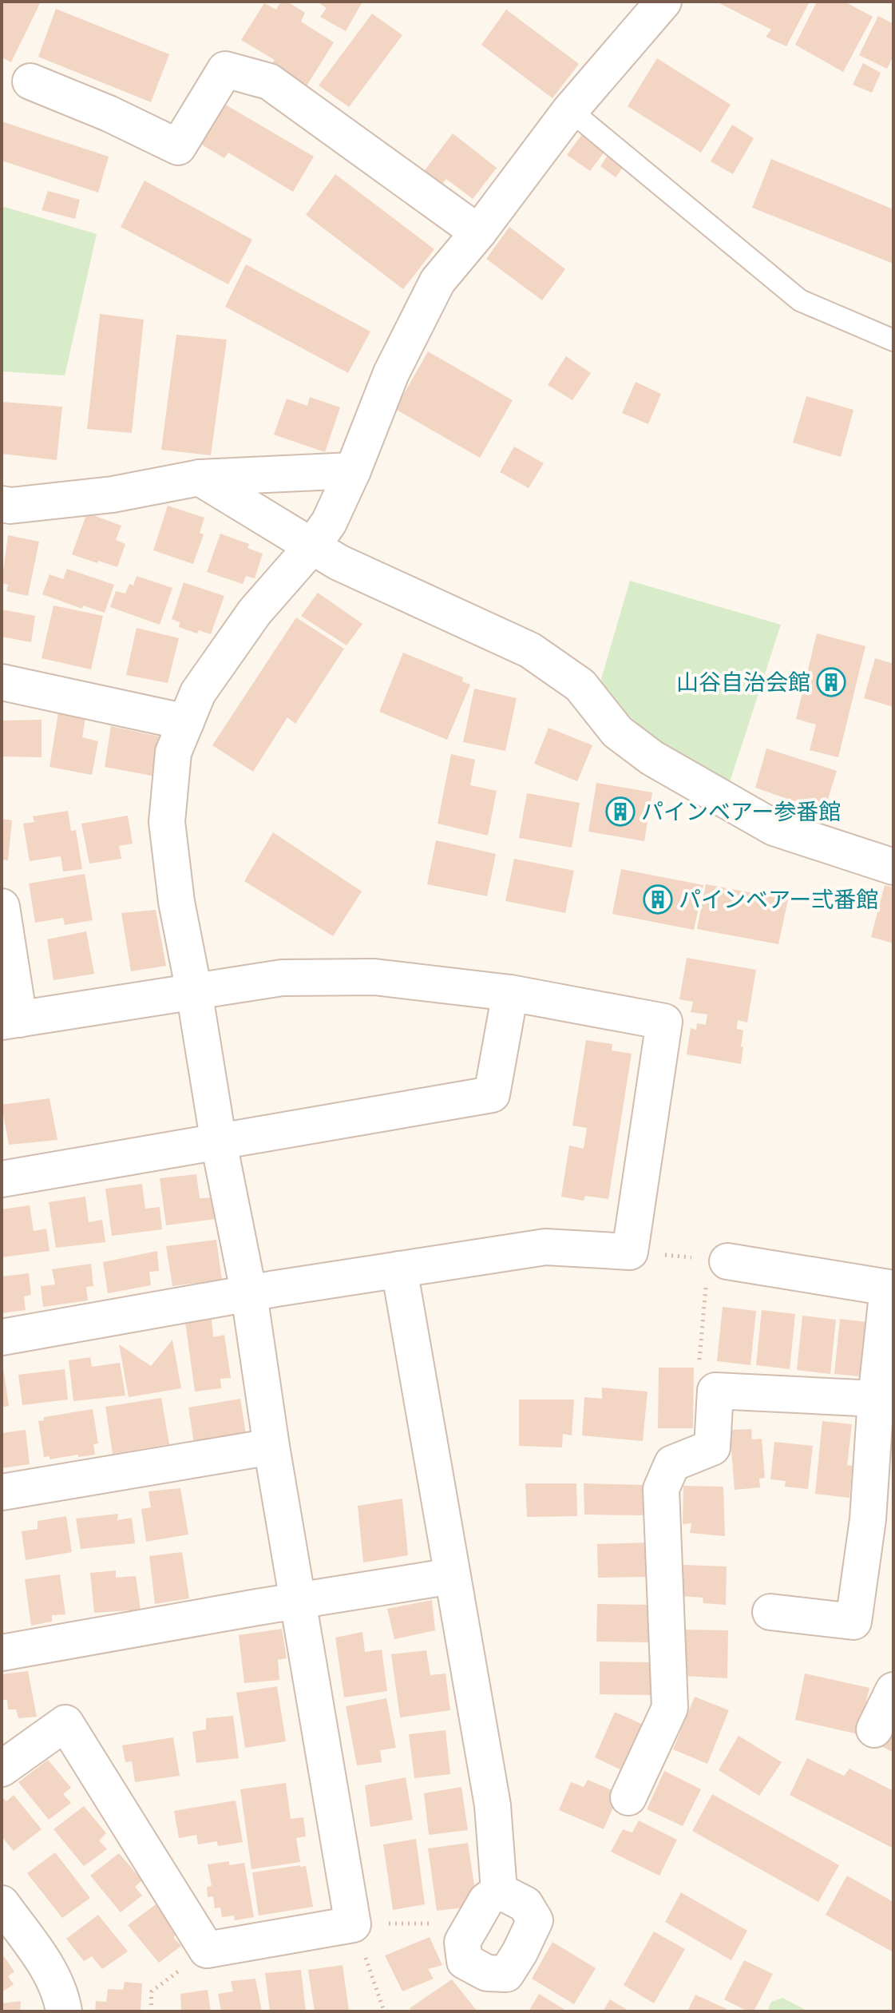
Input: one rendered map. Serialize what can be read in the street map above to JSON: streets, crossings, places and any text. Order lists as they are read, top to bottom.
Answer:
{
  "places": {
    "building": ["山谷自治会館", "パインベアー参番館", "パインベアー弍番館"]
  }
}
